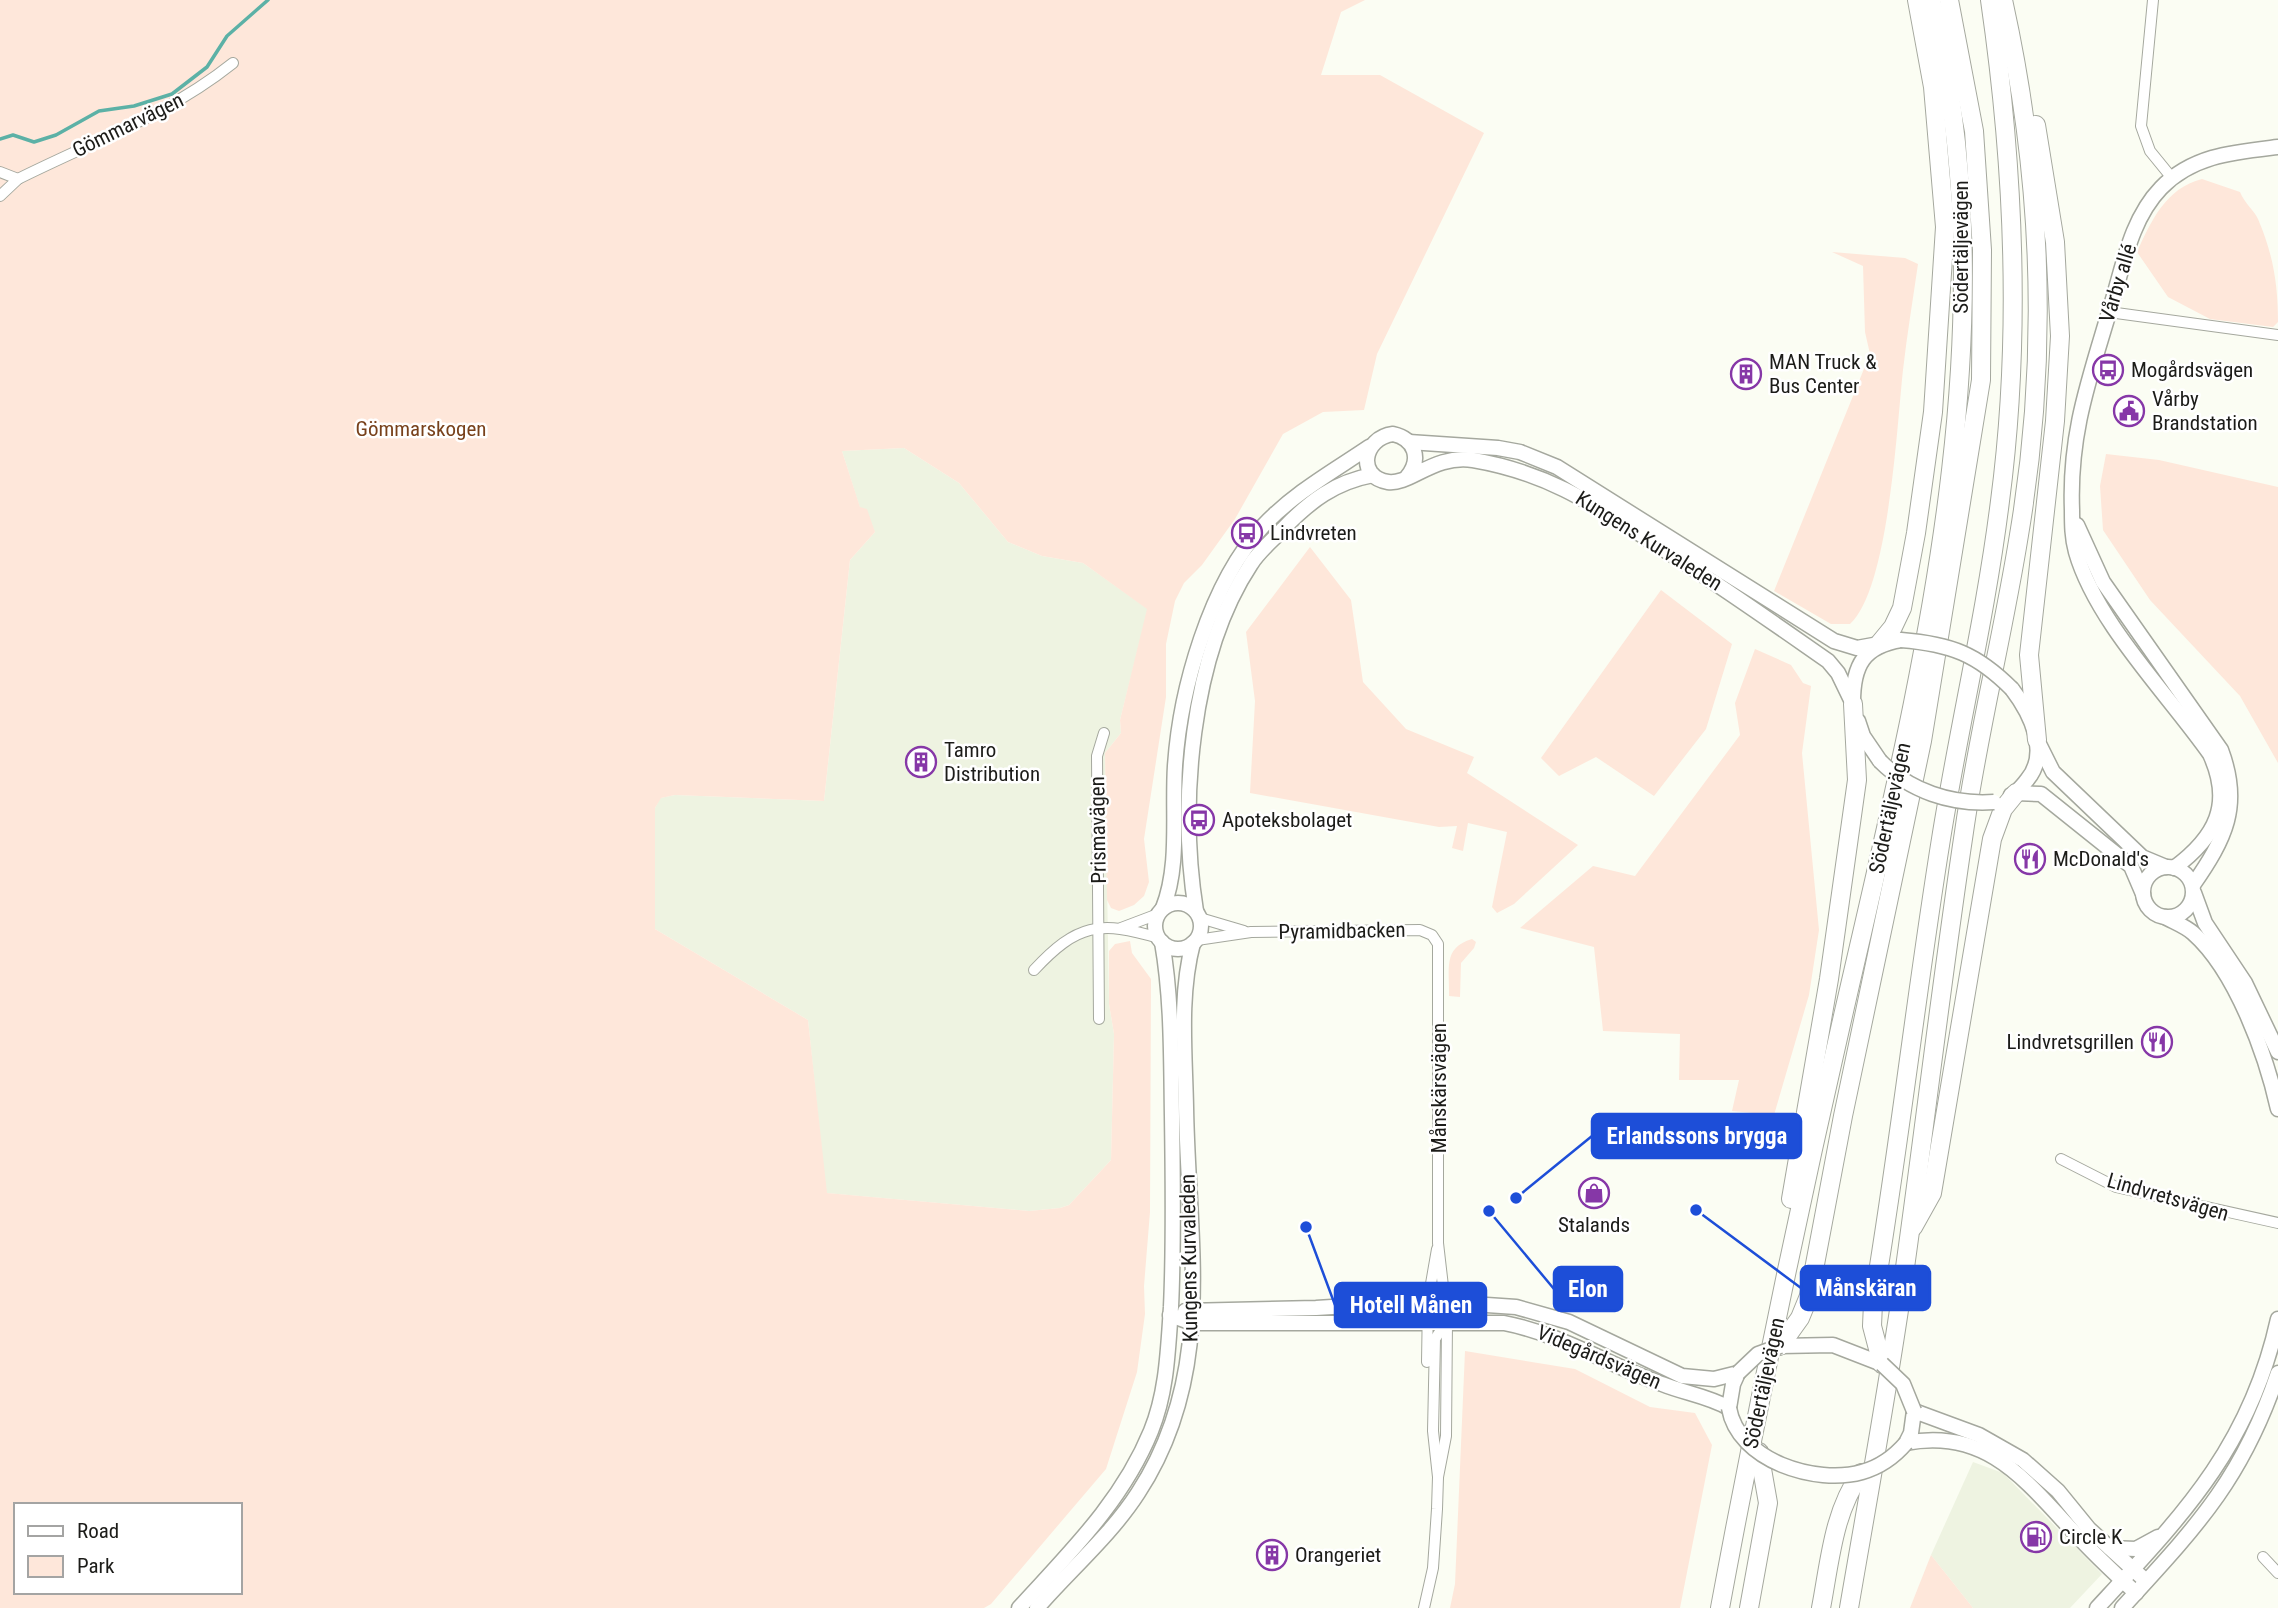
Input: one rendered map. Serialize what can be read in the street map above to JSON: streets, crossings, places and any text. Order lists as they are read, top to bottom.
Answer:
{
  "streets": {
    "highway": ["Södertäljevägen"],
    "street": [
      "Gömmarvägen",
      "Vårby allé",
      "Kungens Kurvaleden",
      "Prismavägen",
      "Pyramidbacken",
      "Månskärsvägen",
      "Lindvretsvägen",
      "Videgårdsvägen"
    ]
  },
  "crossings": [
    ["Kungens Kurvaleden", "Pyramidbacken"],
    ["Kungens Kurvaleden", "Videgårdsvägen"],
    ["Pyramidbacken", "Månskärsvägen"],
    ["Månskärsvägen", "Videgårdsvägen"]
  ],
  "parks": ["Gömmarskogen"],
  "places": {
    "bus stop": ["Mogårdsvägen", "Lindvreten", "Apoteksbolaget"],
    "building": ["MAN Truck & Bus Center", "Tamro Distribution", "Orangeriet"],
    "public building": ["Vårby Brandstation"],
    "restaurant": ["McDonald's", "Lindvretsgrillen"],
    "shop": ["Stalands"],
    "other": [
      "Erlandssons brygga",
      "Månskäran",
      "Elon",
      "Hotell Månen"
    ],
    "fuel station": ["Circle K"]
  },
  "legend": ["Road", "Park"]
}
